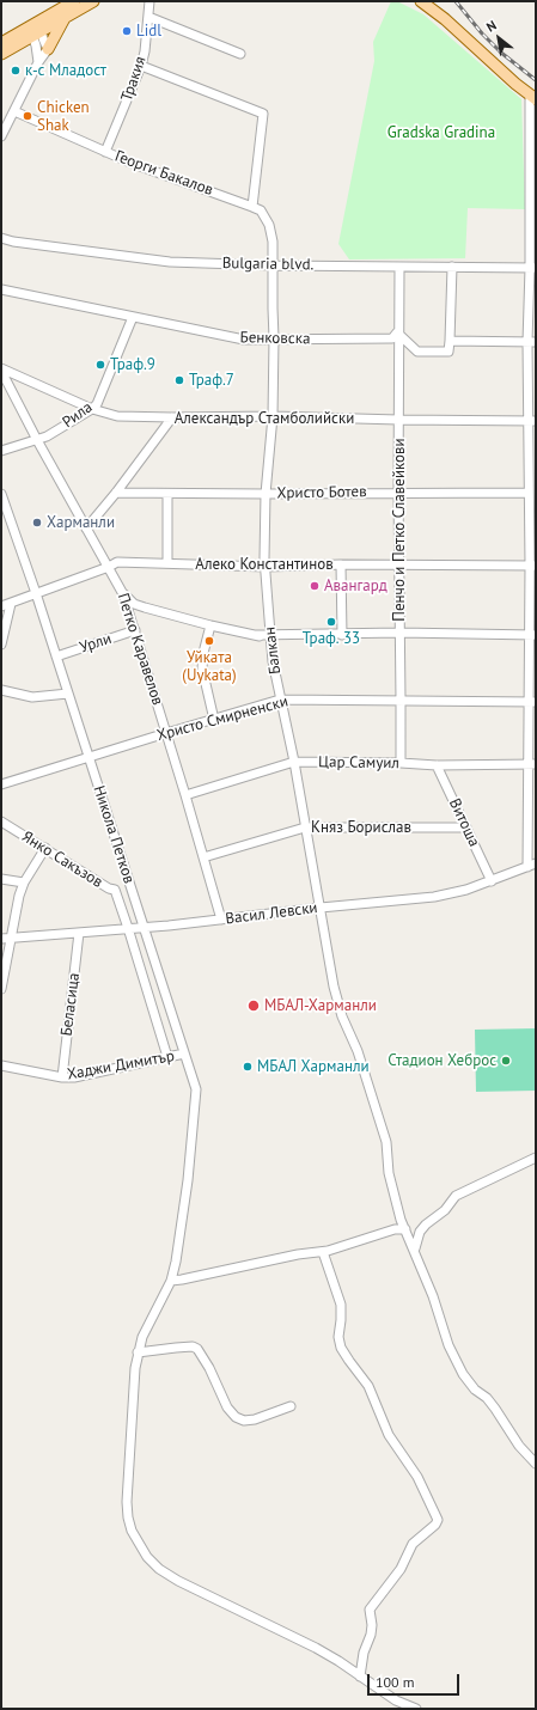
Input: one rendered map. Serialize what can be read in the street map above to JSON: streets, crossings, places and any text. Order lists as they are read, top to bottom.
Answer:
{
  "streets": {
    "street": [
      "Тракия",
      "Георги Бакалов",
      "Bulgaria blvd.",
      "Бенковска",
      "Рила",
      "Александър Стамболийски",
      "Христо Ботев",
      "Пенчо и Петко Славейкови",
      "Алеко Константинов",
      "Урли",
      "Петко Каравелов",
      "Балкан",
      "Христо Смирненски",
      "Цар Самуил",
      "Витоша",
      "Княз Борислав",
      "Никола Петков",
      "Янко Сакъзов",
      "Васил Левски",
      "Беласица",
      "Хаджи Димитър"
    ]
  },
  "crossings": [
    ["Тракия", "Георги Бакалов"],
    ["Георги Бакалов", "Bulgaria blvd."],
    ["Георги Бакалов", "Балкан"],
    ["Bulgaria blvd.", "Пенчо и Петко Славейкови"],
    ["Bulgaria blvd.", "Балкан"],
    ["Бенковска", "Рила"],
    ["Бенковска", "Пенчо и Петко Славейкови"],
    ["Бенковска", "Балкан"],
    ["Рила", "Александър Стамболийски"],
    ["Рила", "Петко Каравелов"],
    ["Александър Стамболийски", "Пенчо и Петко Славейкови"],
    ["Александър Стамболийски", "Петко Каравелов"],
    ["Александър Стамболийски", "Балкан"],
    ["Христо Ботев", "Пенчо и Петко Славейкови"],
    ["Христо Ботев", "Балкан"],
    ["Пенчо и Петко Славейкови", "Алеко Константинов"],
    ["Пенчо и Петко Славейкови", "Христо Смирненски"],
    ["Пенчо и Петко Славейкови", "Цар Самуил"],
    ["Алеко Константинов", "Петко Каравелов"],
    ["Алеко Константинов", "Балкан"],
    ["Алеко Константинов", "Никола Петков"],
    ["Урли", "Петко Каравелов"],
    ["Урли", "Никола Петков"],
    ["Петко Каравелов", "Христо Смирненски"],
    ["Петко Каравелов", "Цар Самуил"],
    ["Петко Каравелов", "Княз Борислав"],
    ["Петко Каравелов", "Васил Левски"],
    ["Балкан", "Христо Смирненски"],
    ["Балкан", "Цар Самуил"],
    ["Балкан", "Княз Борислав"],
    ["Балкан", "Васил Левски"],
    ["Христо Смирненски", "Никола Петков"],
    ["Цар Самуил", "Витоша"],
    ["Витоша", "Княз Борислав"],
    ["Витоша", "Васил Левски"],
    ["Никола Петков", "Васил Левски"],
    ["Никола Петков", "Хаджи Димитър"],
    ["Янко Сакъзов", "Васил Левски"],
    ["Янко Сакъзов", "Хаджи Димитър"],
    ["Васил Левски", "Беласица"],
    ["Беласица", "Хаджи Димитър"]
  ],
  "parks": ["Gradska Gradina"],
  "places": [
    "Lidl",
    "к-с Младост",
    "Chicken Shak",
    "Траф.9",
    "Траф.7",
    "Харманли",
    "Авангард",
    "Траф. 33",
    "Уйката (Uykata)",
    "МБАЛ-Харманли",
    "Стадион Хеброс",
    "МБАЛ Харманли"
  ],
  "scale_bar": "100 m",
  "north": "top left"
}
